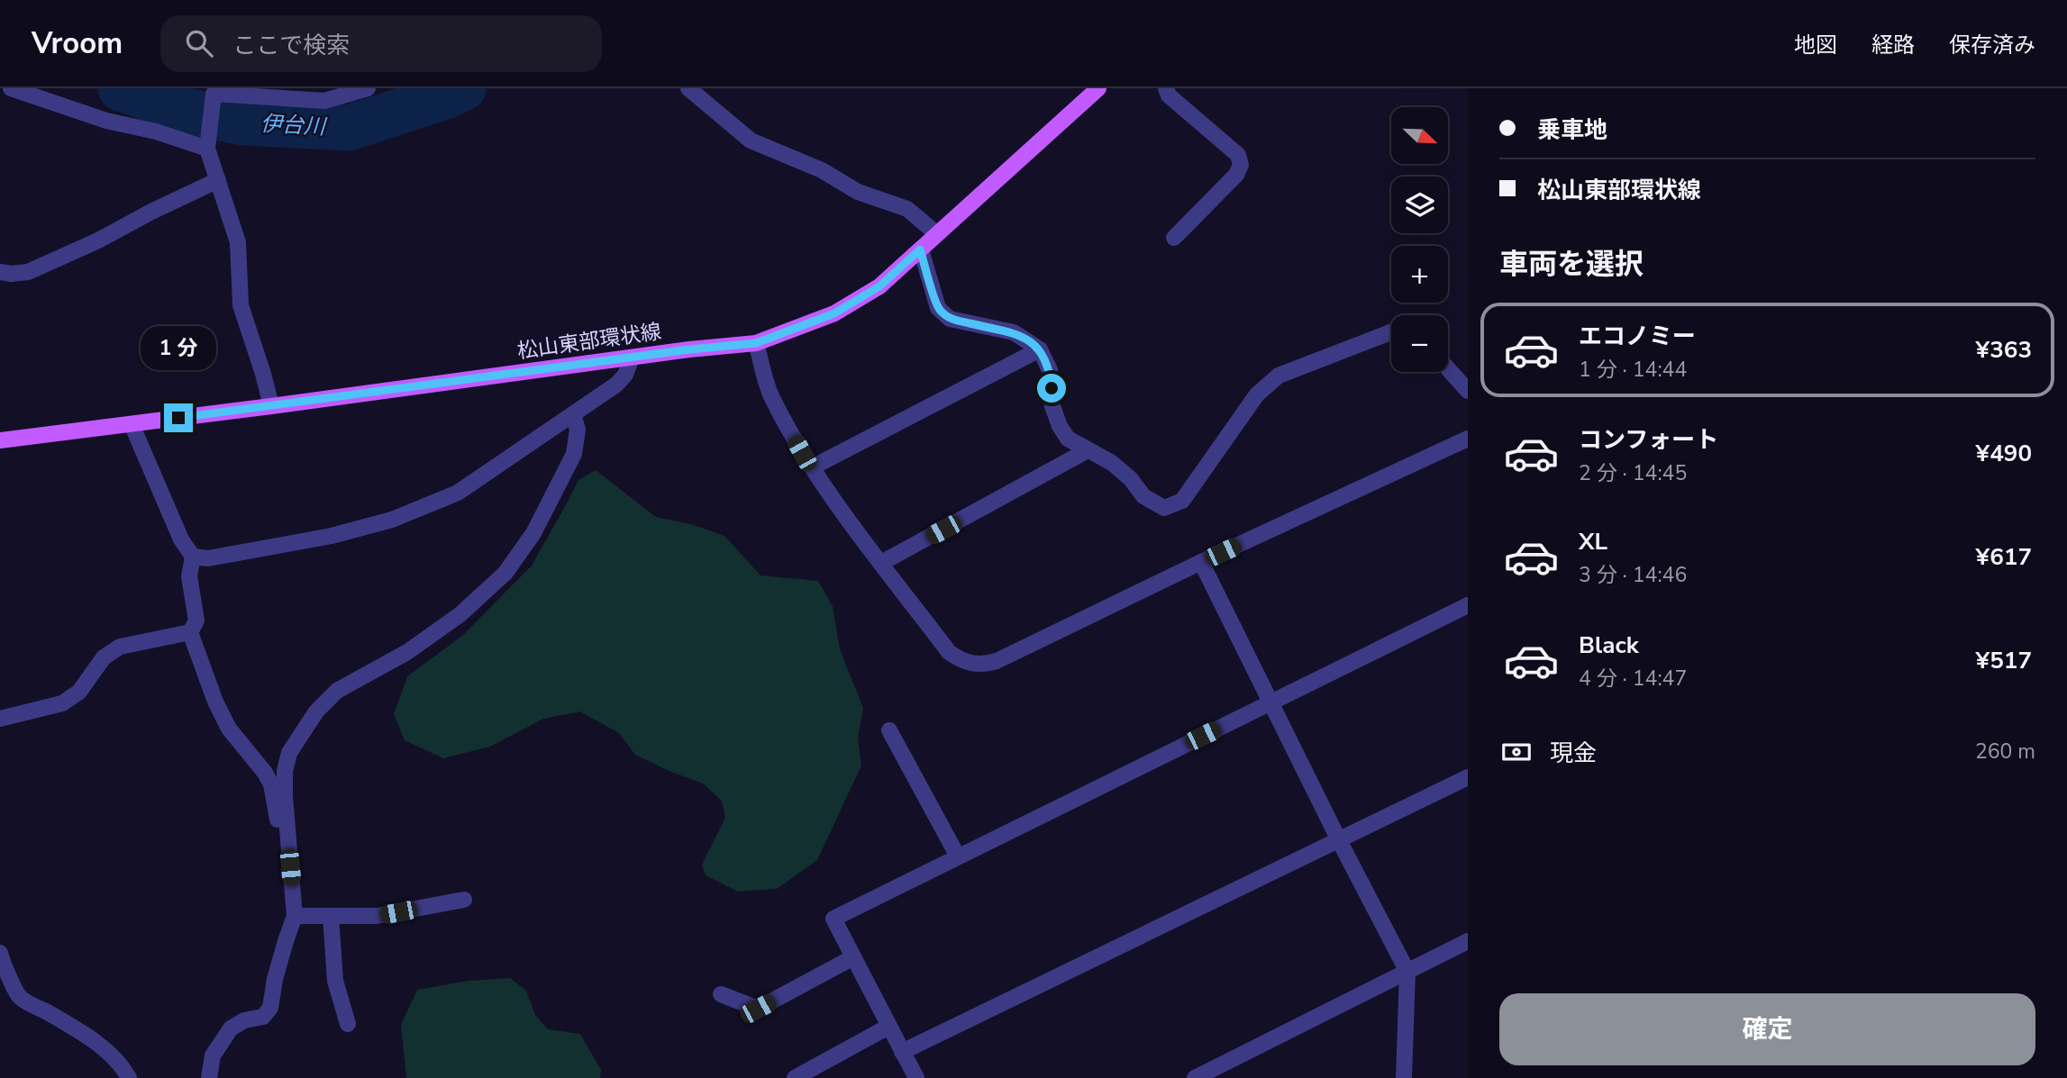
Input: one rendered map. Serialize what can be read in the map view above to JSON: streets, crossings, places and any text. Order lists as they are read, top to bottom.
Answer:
{
  "streets": {
    "main road": ["松山東部環状線"]
  },
  "water": ["伊台川"],
  "north": "bottom right",
  "page": {
    "header": "Vroom",
    "search": "ここで検索",
    "nav": ["地図", "経路", "保存済み"],
    "banner": ["乗車地", "松山東部環状線"],
    "map_buttons": ["+", "−"],
    "heading": "車両を選択",
    "list": [
      {
        "name": "エコノミー",
        "note": "1 分 · 14:44",
        "value": "¥363"
      },
      {
        "name": "コンフォート",
        "note": "2 分 · 14:45",
        "value": "¥490"
      },
      {
        "name": "XL",
        "note": "3 分 · 14:46",
        "value": "¥617"
      },
      {
        "name": "Black",
        "note": "4 分 · 14:47",
        "value": "¥517"
      }
    ],
    "bubble": "1 分",
    "pay": ["現金", "260 m"],
    "buttons": "確定"
  }
}
